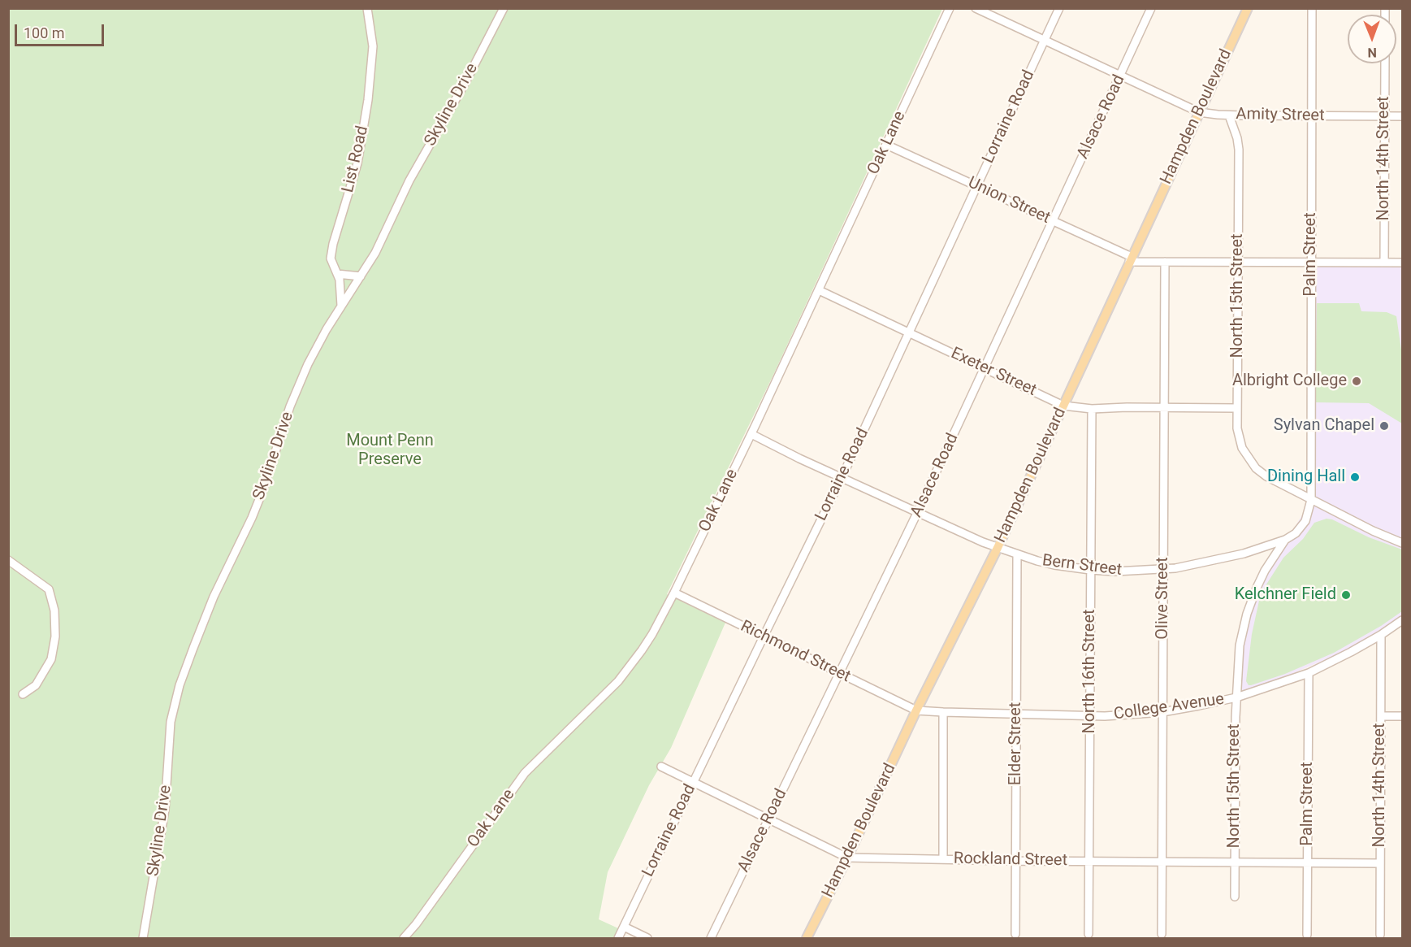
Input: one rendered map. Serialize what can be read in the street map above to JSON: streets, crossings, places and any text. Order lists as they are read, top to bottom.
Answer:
{
  "streets": {
    "main road": ["Hampden Boulevard"],
    "street": [
      "Skyline Drive",
      "Amity Street",
      "Lorraine Road",
      "Alsace Road",
      "Oak Lane",
      "North 14th Street",
      "List Road",
      "Union Street",
      "Palm Street",
      "North 15th Street",
      "Exeter Street",
      "Bern Street",
      "Olive Street",
      "Richmond Street",
      "North 16th Street",
      "College Avenue",
      "Elder Street",
      "Rockland Street"
    ]
  },
  "crossings": [
    ["Skyline Drive", "List Road"],
    ["Amity Street", "Lorraine Road"],
    ["Amity Street", "Alsace Road"],
    ["Amity Street", "Hampden Boulevard"],
    ["Amity Street", "North 14th Street"],
    ["Amity Street", "Palm Street"],
    ["Amity Street", "North 15th Street"],
    ["Lorraine Road", "Union Street"],
    ["Lorraine Road", "Exeter Street"],
    ["Lorraine Road", "Bern Street"],
    ["Lorraine Road", "Richmond Street"],
    ["Lorraine Road", "Rockland Street"],
    ["Alsace Road", "Union Street"],
    ["Alsace Road", "Exeter Street"],
    ["Alsace Road", "Bern Street"],
    ["Alsace Road", "Richmond Street"],
    ["Alsace Road", "Rockland Street"],
    ["Hampden Boulevard", "Union Street"],
    ["Hampden Boulevard", "Exeter Street"],
    ["Hampden Boulevard", "Bern Street"],
    ["Hampden Boulevard", "Richmond Street"],
    ["Hampden Boulevard", "College Avenue"],
    ["Hampden Boulevard", "Rockland Street"],
    ["Oak Lane", "Union Street"],
    ["Oak Lane", "Exeter Street"],
    ["Oak Lane", "Bern Street"],
    ["Oak Lane", "Richmond Street"],
    ["North 14th Street", "Union Street"],
    ["North 14th Street", "College Avenue"],
    ["North 14th Street", "Rockland Street"],
    ["Union Street", "Palm Street"],
    ["Union Street", "North 15th Street"],
    ["Union Street", "Olive Street"],
    ["Palm Street", "North 15th Street"],
    ["Palm Street", "Bern Street"],
    ["Palm Street", "College Avenue"],
    ["Palm Street", "Rockland Street"],
    ["North 15th Street", "Exeter Street"],
    ["North 15th Street", "Bern Street"],
    ["North 15th Street", "College Avenue"],
    ["North 15th Street", "Rockland Street"],
    ["Exeter Street", "Olive Street"],
    ["Exeter Street", "North 16th Street"],
    ["Bern Street", "Olive Street"],
    ["Bern Street", "North 16th Street"],
    ["Bern Street", "Elder Street"],
    ["Olive Street", "College Avenue"],
    ["Olive Street", "Rockland Street"],
    ["Richmond Street", "College Avenue"],
    ["North 16th Street", "College Avenue"],
    ["North 16th Street", "Rockland Street"],
    ["College Avenue", "Elder Street"],
    ["Elder Street", "Rockland Street"]
  ],
  "parks": ["Mount Penn Preserve"],
  "places": [
    "Albright College",
    "Sylvan Chapel",
    "Dining Hall",
    "Kelchner Field"
  ],
  "scale_bar": "100 m",
  "north": "bottom"
}
